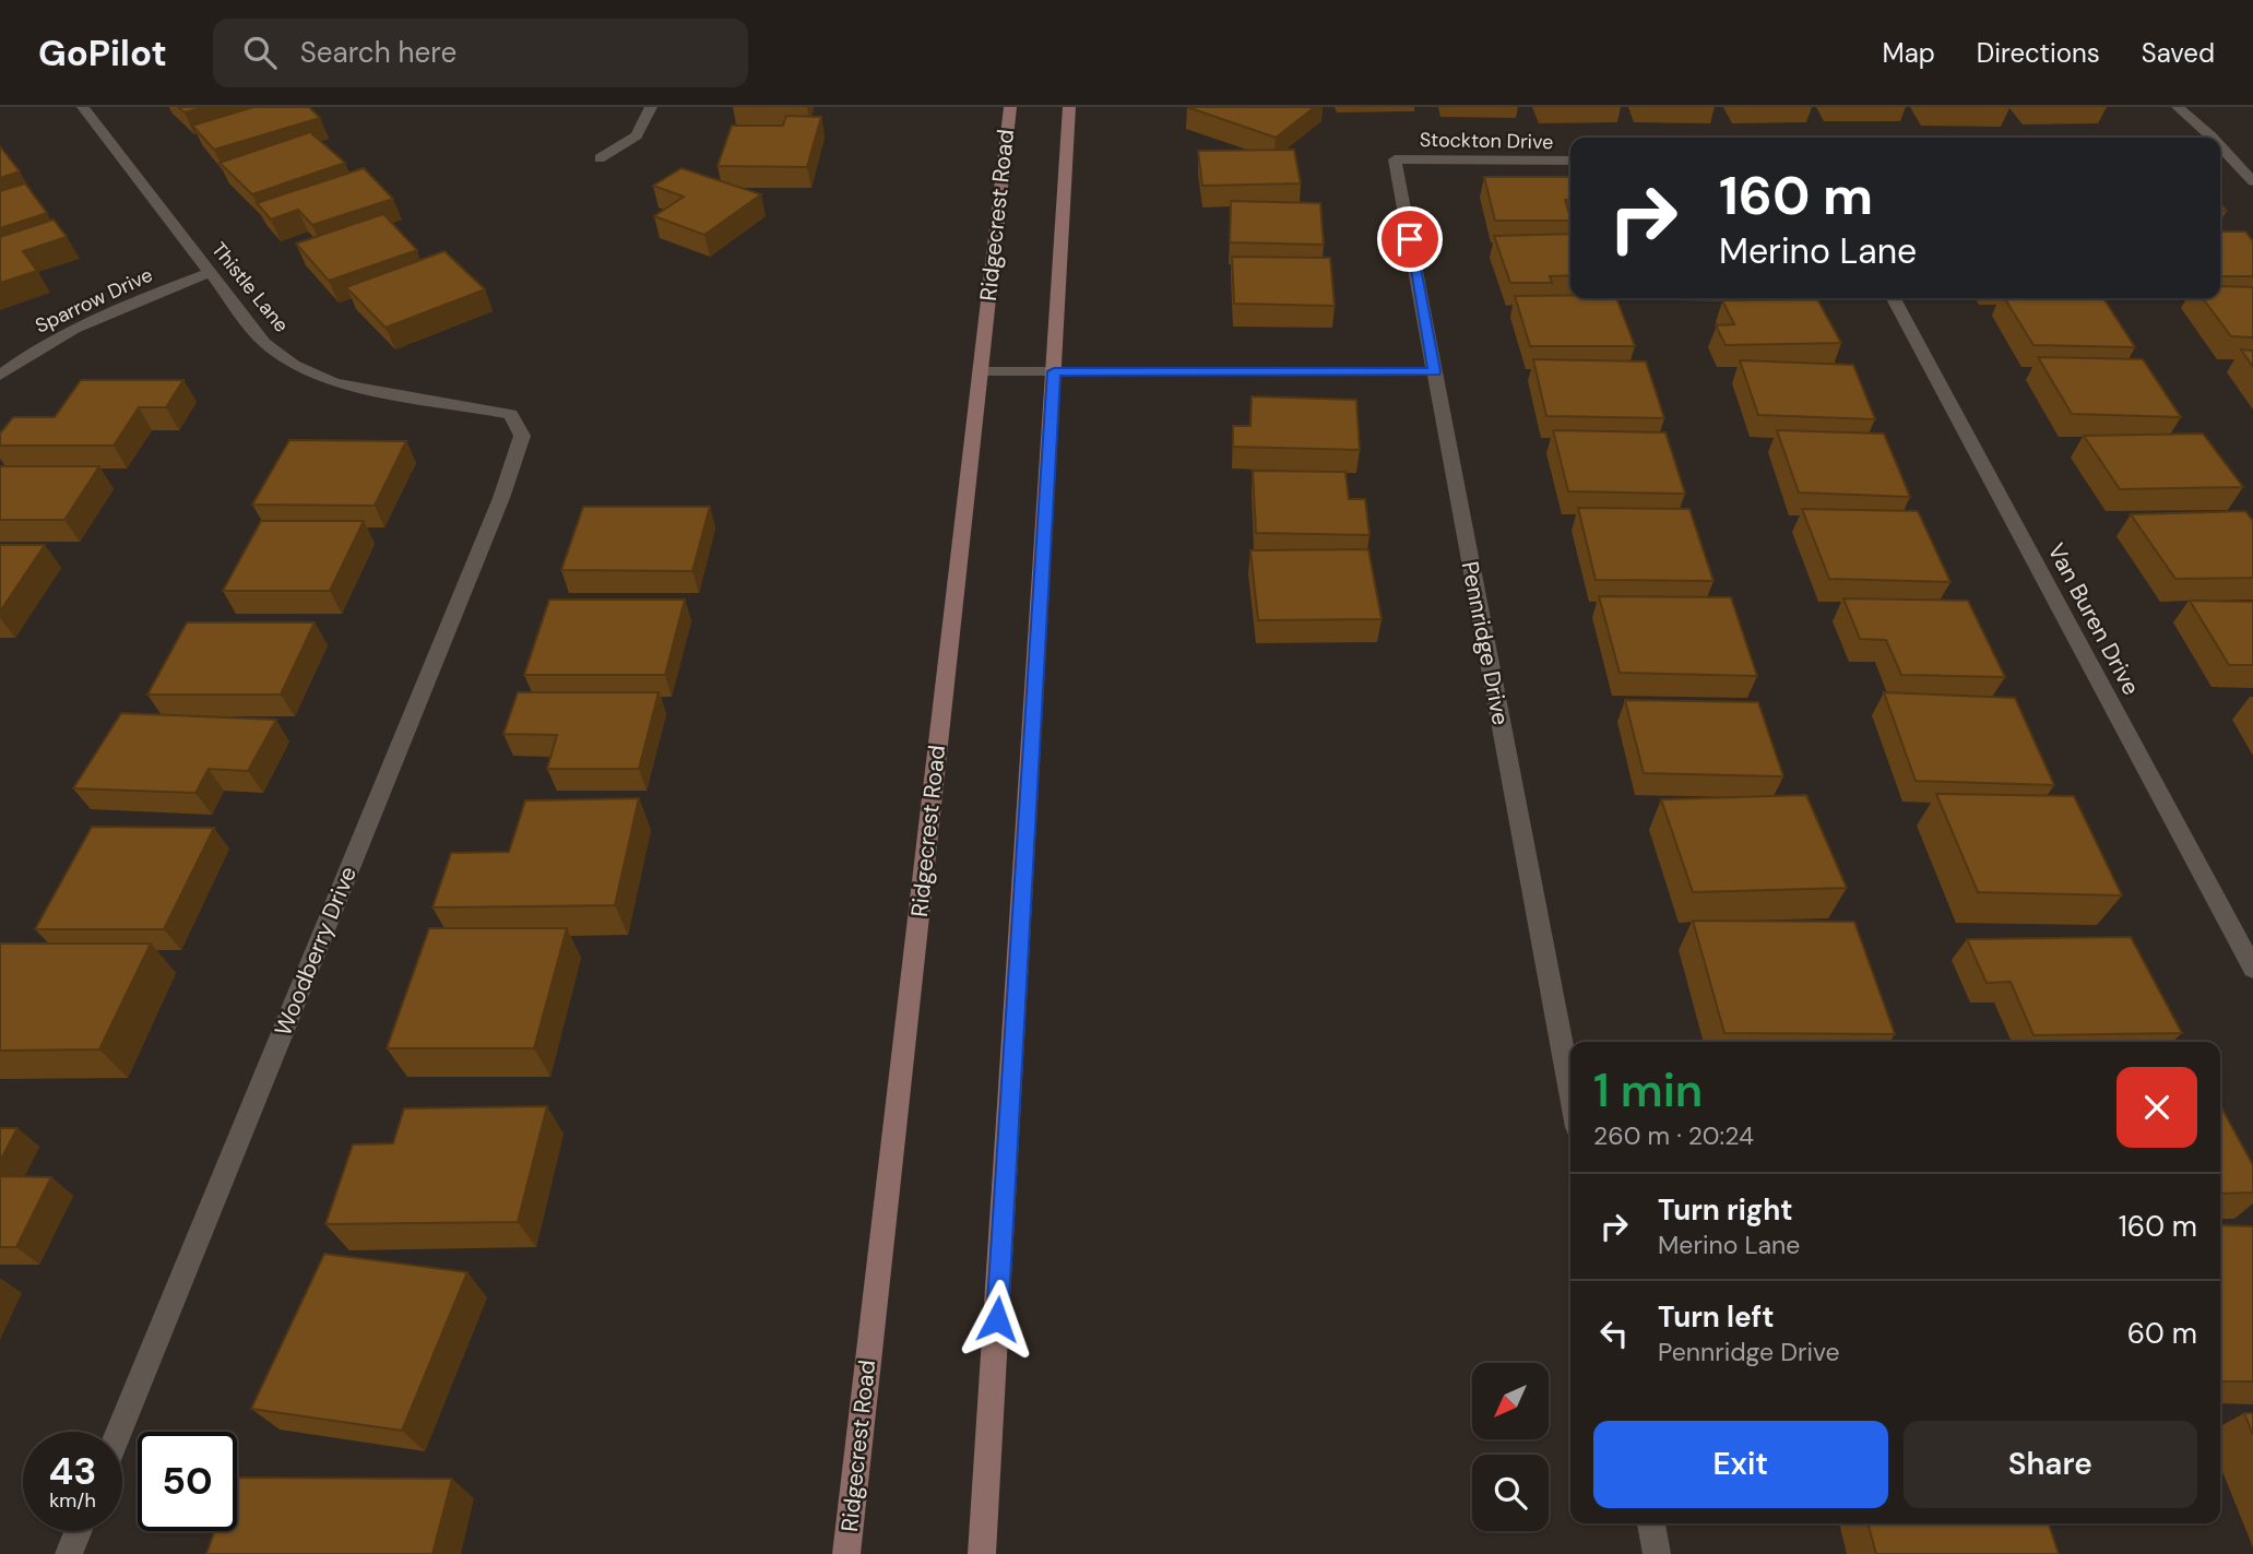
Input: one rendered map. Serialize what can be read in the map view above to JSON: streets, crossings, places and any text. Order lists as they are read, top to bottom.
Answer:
{
  "streets": {
    "main road": ["Ridgecrest Road"],
    "street": [
      "Stockton Drive",
      "Thistle Lane",
      "Sparrow Drive",
      "Van Buren Drive",
      "Pennridge Drive",
      "Woodberry Drive"
    ]
  },
  "crossings": [
    ["Stockton Drive", "Pennridge Drive"],
    ["Thistle Lane", "Sparrow Drive"],
    ["Thistle Lane", "Woodberry Drive"]
  ],
  "north": "bottom left",
  "page": {
    "header": "GoPilot",
    "search": "Search here",
    "nav": ["Map", "Directions", "Saved"],
    "turn": ["160 m", "Merino Lane"],
    "heading": ["1 min", "260 m · 20:24"],
    "list": [
      {
        "name": "Turn right",
        "note": "Merino Lane",
        "value": "160 m"
      },
      {
        "name": "Turn left",
        "note": "Pennridge Drive",
        "value": "60 m"
      }
    ],
    "buttons": ["Exit", "Share"],
    "speed": "43 km/h",
    "limit": "50"
  }
}
